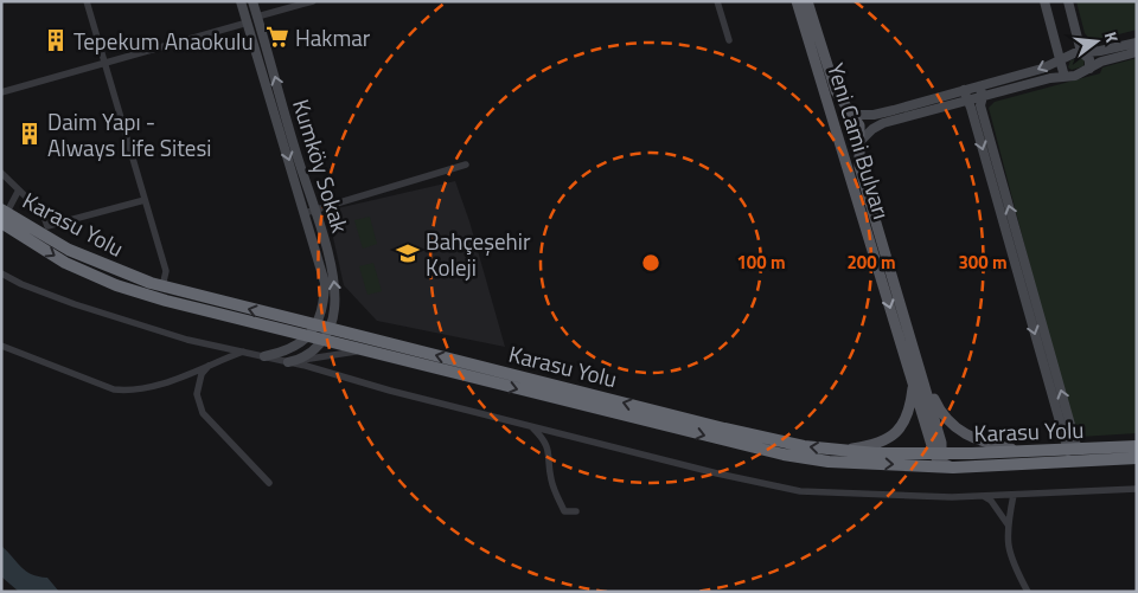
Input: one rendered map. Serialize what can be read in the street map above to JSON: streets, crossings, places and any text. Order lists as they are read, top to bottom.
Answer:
{
  "streets": {
    "highway": ["Karasu Yolu"],
    "main road": ["Yeni Cami Bulvarı"],
    "street": ["Kumköy Sokak"]
  },
  "crossings": [
    ["Yeni Cami Bulvarı", "Karasu Yolu"],
    ["Kumköy Sokak", "Karasu Yolu"]
  ],
  "places": {
    "supermarket": ["Hakmar"],
    "building": ["Tepekum Anaokulu", "Daim Yapı - Always Life Sitesi"],
    "school or university": ["Bahçeşehir Koleji"]
  },
  "north": "right",
  "rings": ["100 m", "200 m", "300 m"]
}
